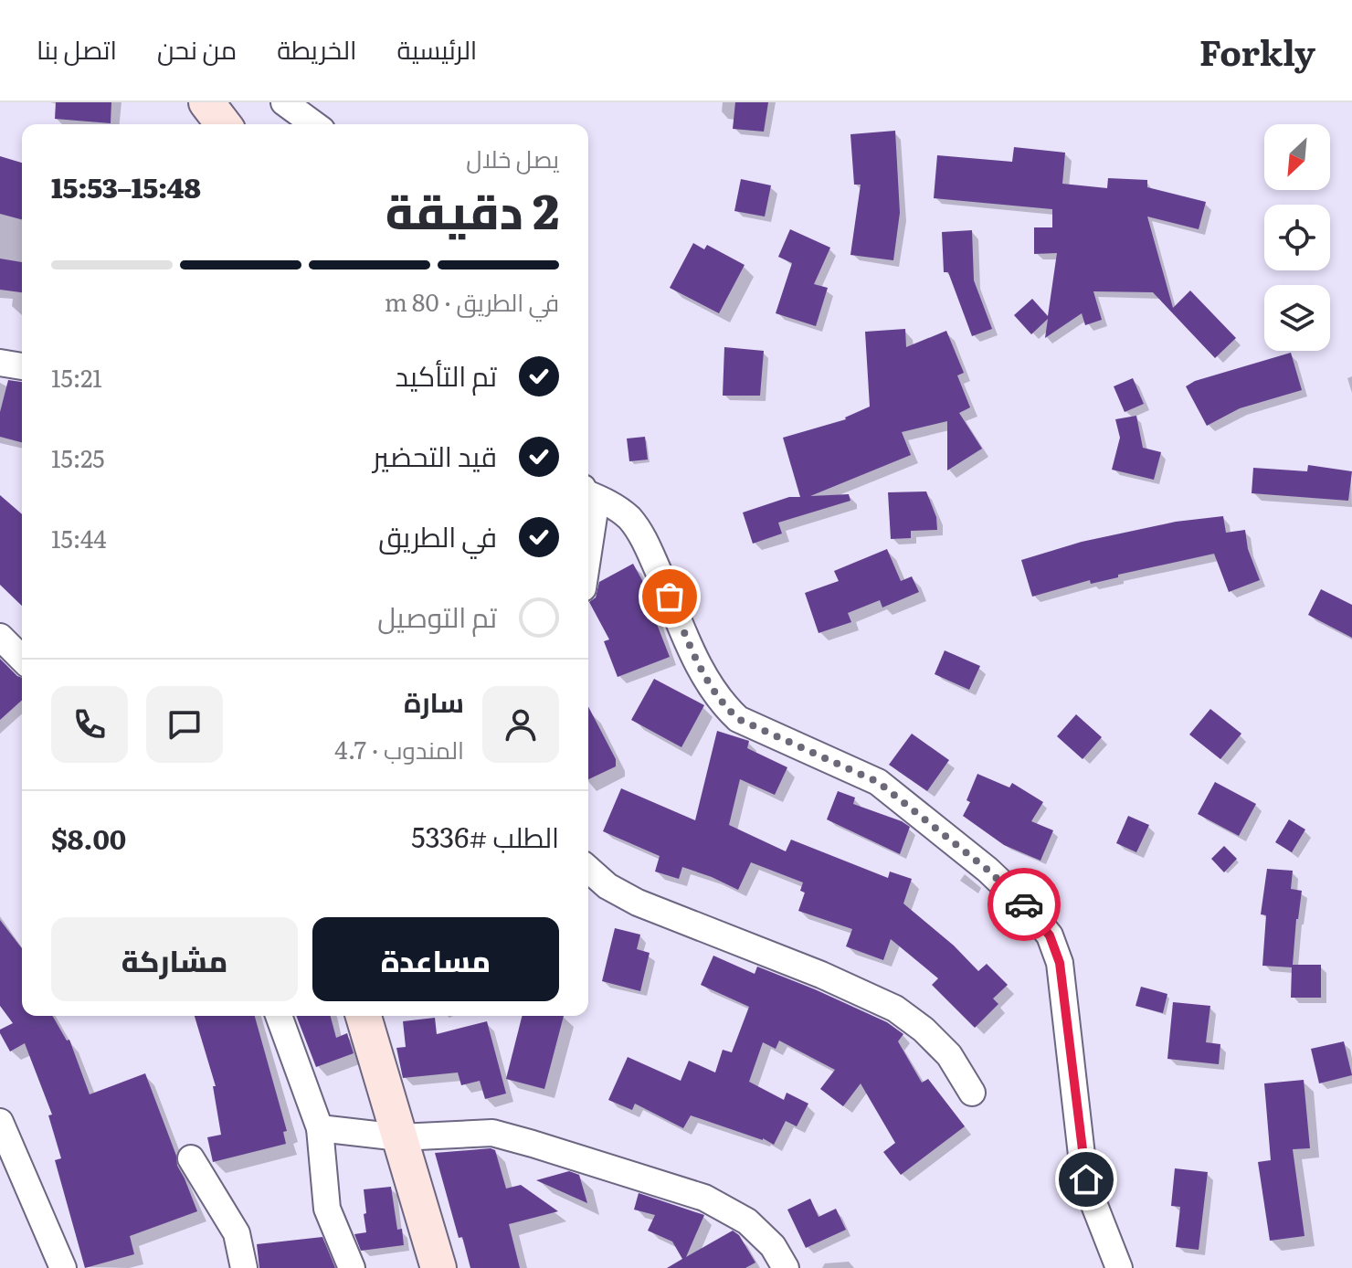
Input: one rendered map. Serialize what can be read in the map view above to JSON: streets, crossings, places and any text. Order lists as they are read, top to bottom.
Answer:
{
  "north": "bottom left",
  "page": {
    "header": "Forkly",
    "nav": [
      "الرئيسية",
      "الخريطة",
      "من نحن",
      "اتصل بنا"
    ],
    "heading": ["2 دقيقة", "يصل خلال", "15:48–15:53"],
    "panel": [
      "سارة",
      "المندوب · 4.7",
      "الطلب #5336",
      "$8.00"
    ],
    "bar": "في الطريق · 80 m",
    "list": [
      ["تم التأكيد", "15:21"],
      ["قيد التحضير", "15:25"],
      ["في الطريق", "15:44"],
      "تم التوصيل"
    ],
    "buttons": ["مساعدة", "مشاركة"]
  }
}
